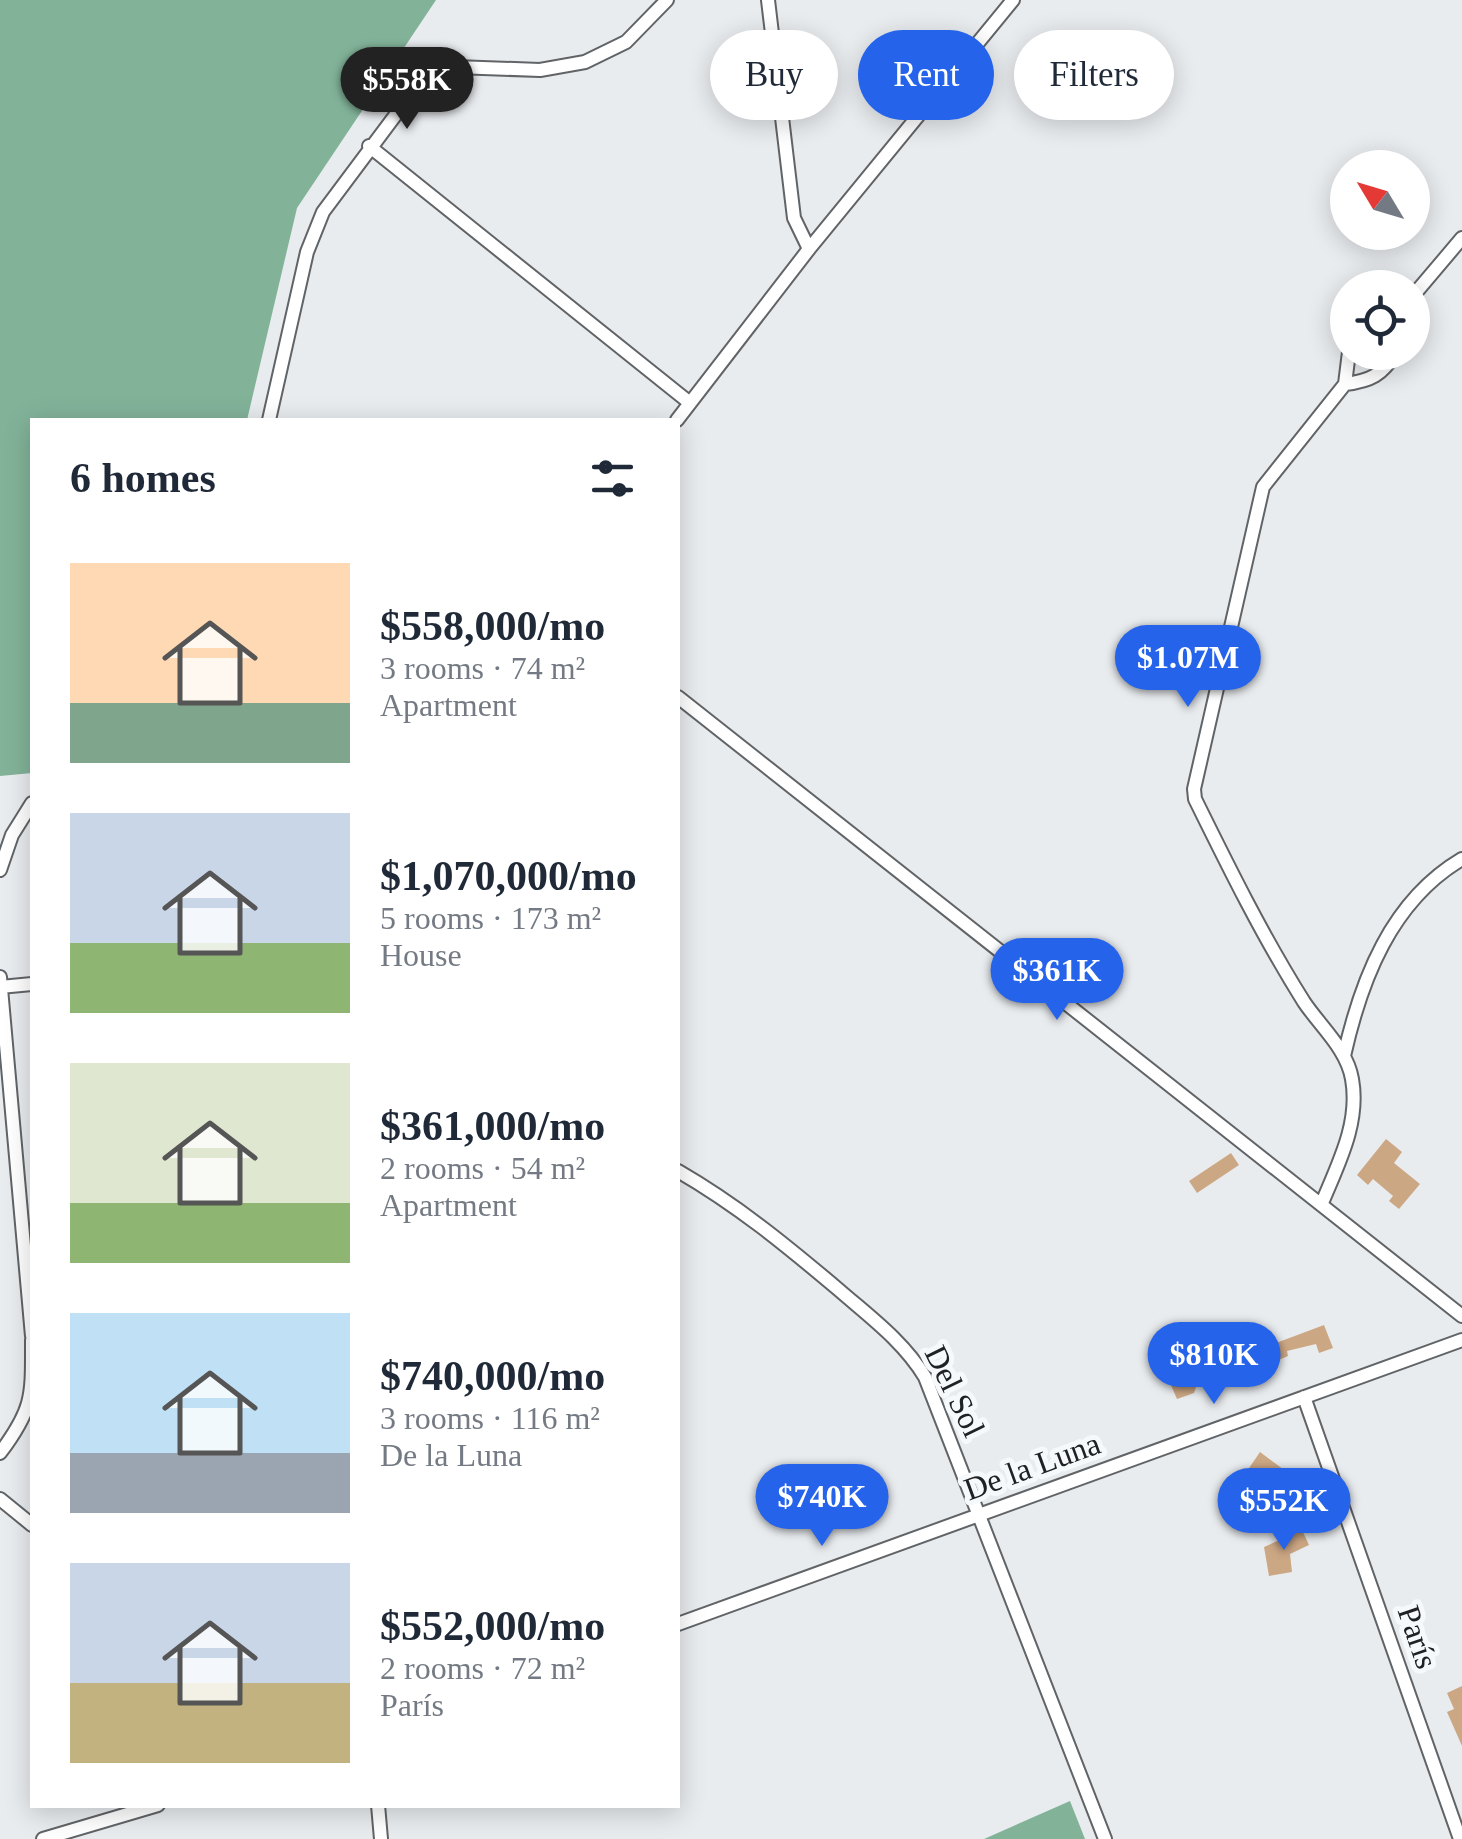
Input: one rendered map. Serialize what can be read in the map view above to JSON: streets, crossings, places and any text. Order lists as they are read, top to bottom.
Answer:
{
  "streets": {
    "street": ["Del Sol", "De la Luna", "París"]
  },
  "crossings": [
    ["Del Sol", "De la Luna"],
    ["De la Luna", "París"]
  ],
  "north": "top left",
  "page": {
    "chip": ["Buy", "Rent", "Filters"],
    "price": [
      "$558K",
      "$1.07M",
      "$361K",
      "$810K",
      "$740K",
      "$552K"
    ],
    "heading": "6 homes",
    "list": [
      {
        "name": "$558,000/mo",
        "note": "3 rooms · 74 m² · Apartment"
      },
      {
        "name": "$1,070,000/mo",
        "note": "5 rooms · 173 m² · House"
      },
      {
        "name": "$361,000/mo",
        "note": "2 rooms · 54 m² · Apartment"
      },
      {
        "name": "$740,000/mo",
        "note": "3 rooms · 116 m² · De la Luna"
      },
      {
        "name": "$552,000/mo",
        "note": "2 rooms · 72 m² · París"
      }
    ]
  }
}
